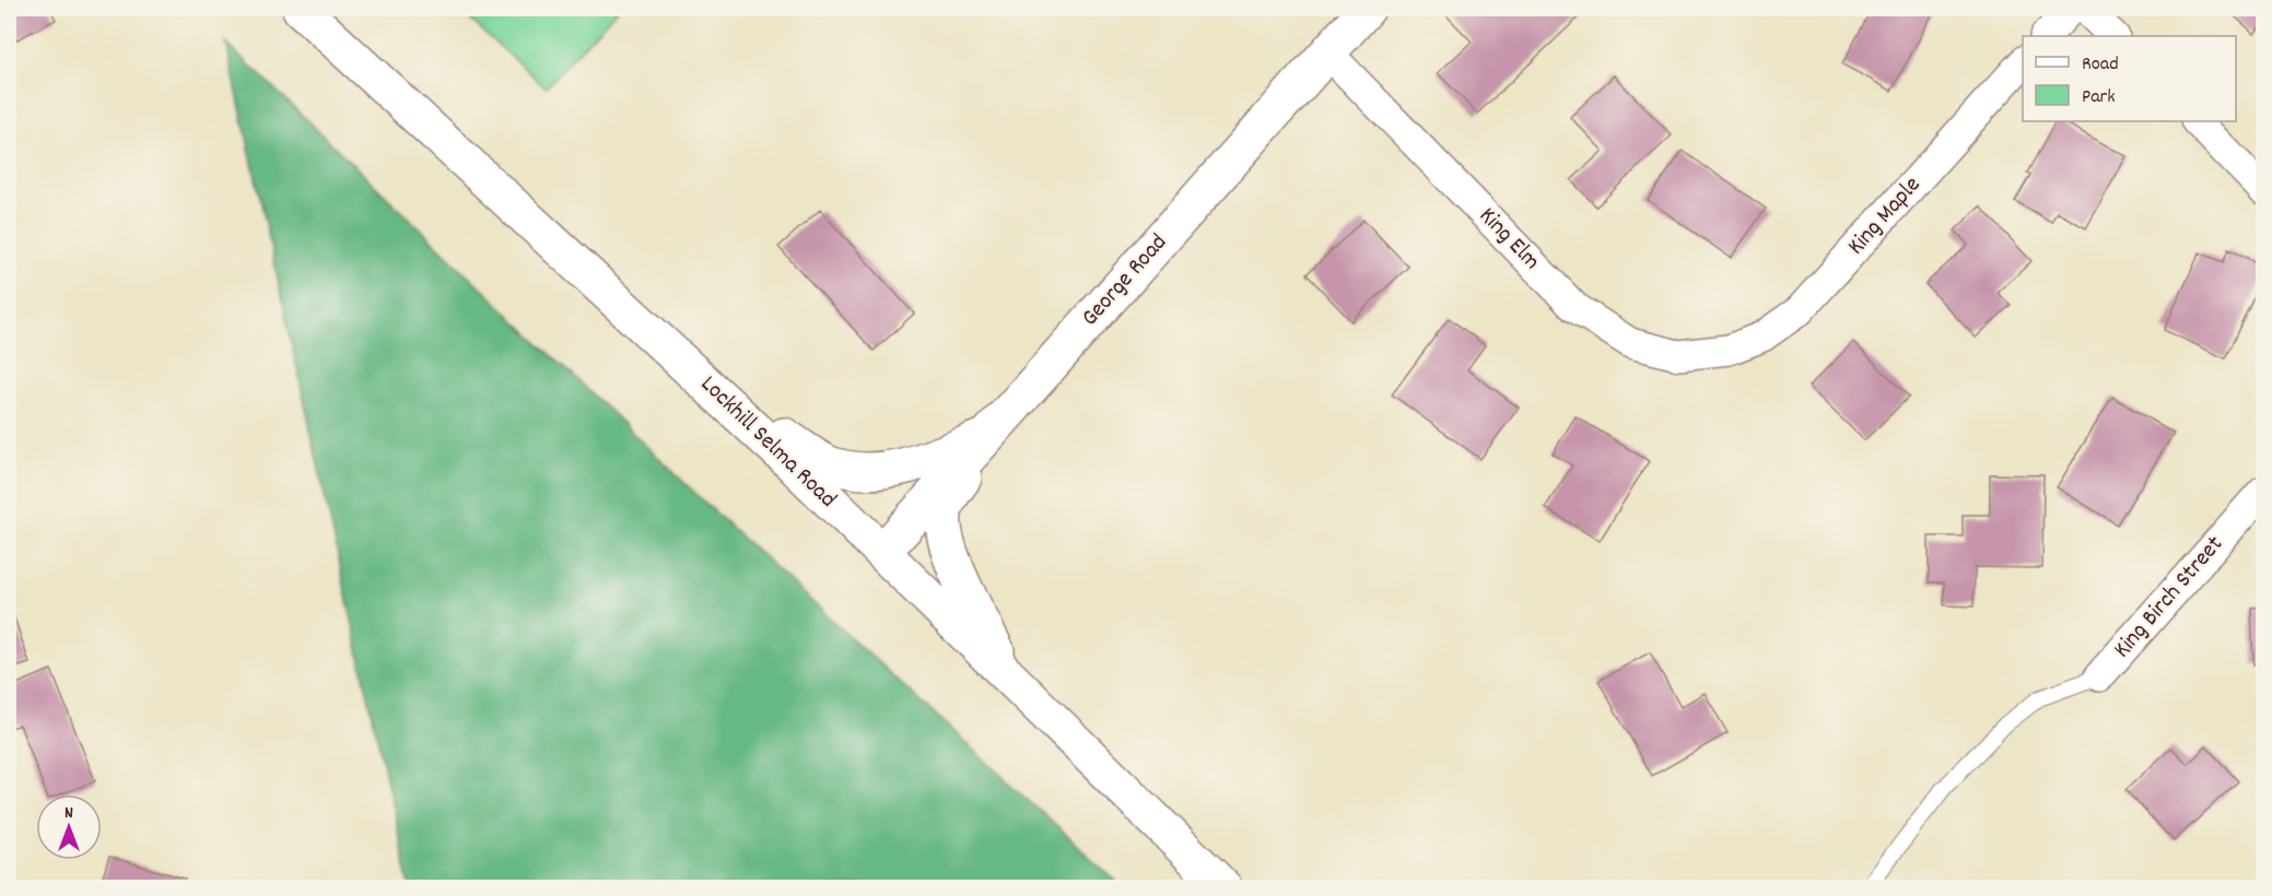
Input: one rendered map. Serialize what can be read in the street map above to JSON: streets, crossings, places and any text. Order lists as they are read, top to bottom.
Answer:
{
  "streets": {
    "main road": ["George Road", "Lockhill Selma Road"],
    "street": ["King Maple", "King Elm", "King Birch Street"]
  },
  "crossings": [
    ["King Maple", "King Elm"],
    ["King Elm", "George Road"],
    ["George Road", "Lockhill Selma Road"]
  ],
  "legend": ["Road", "Park"],
  "north": "top"
}
